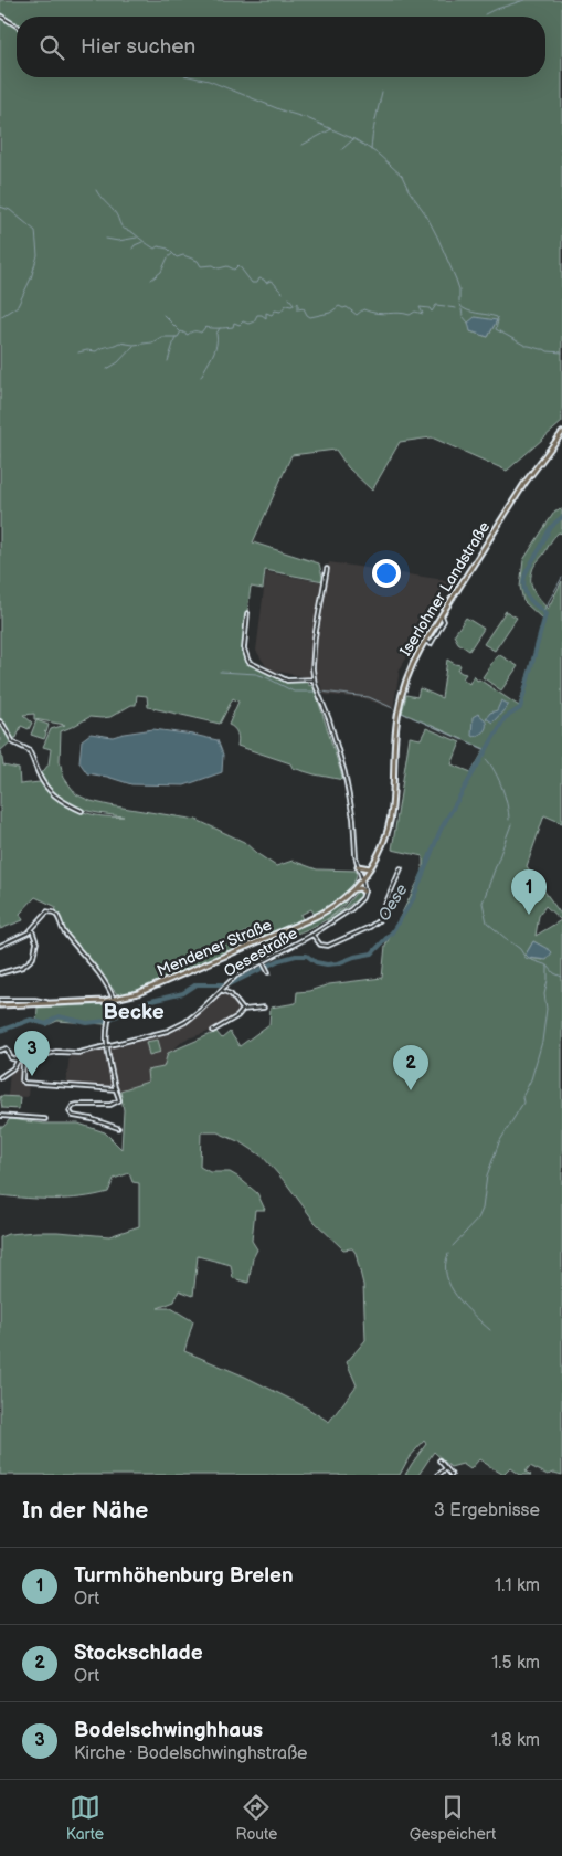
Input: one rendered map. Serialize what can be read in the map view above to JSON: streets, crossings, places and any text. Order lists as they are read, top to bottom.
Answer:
{
  "streets": {
    "main road": ["Iserlohner Landstraße", "Mendener Straße"],
    "street": ["Oesestraße"]
  },
  "crossings": [
    ["Iserlohner Landstraße", "Mendener Straße"]
  ],
  "districts": ["Becke"],
  "water": ["Oese"],
  "page": {
    "search": "Hier suchen",
    "pins": ["1", "3", "2"],
    "heading": ["In der Nähe", "3 Ergebnisse"],
    "list": [
      {
        "mark": "1",
        "name": "Turmhöhenburg Brelen",
        "note": "Ort",
        "value": "1.1 km"
      },
      {
        "mark": "2",
        "name": "Stockschlade",
        "note": "Ort",
        "value": "1.5 km"
      },
      {
        "mark": "3",
        "name": "Bodelschwinghhaus",
        "note": "Kirche · Bodelschwinghstraße",
        "value": "1.8 km"
      }
    ],
    "nav": ["Karte", "Route", "Gespeichert"]
  }
}
